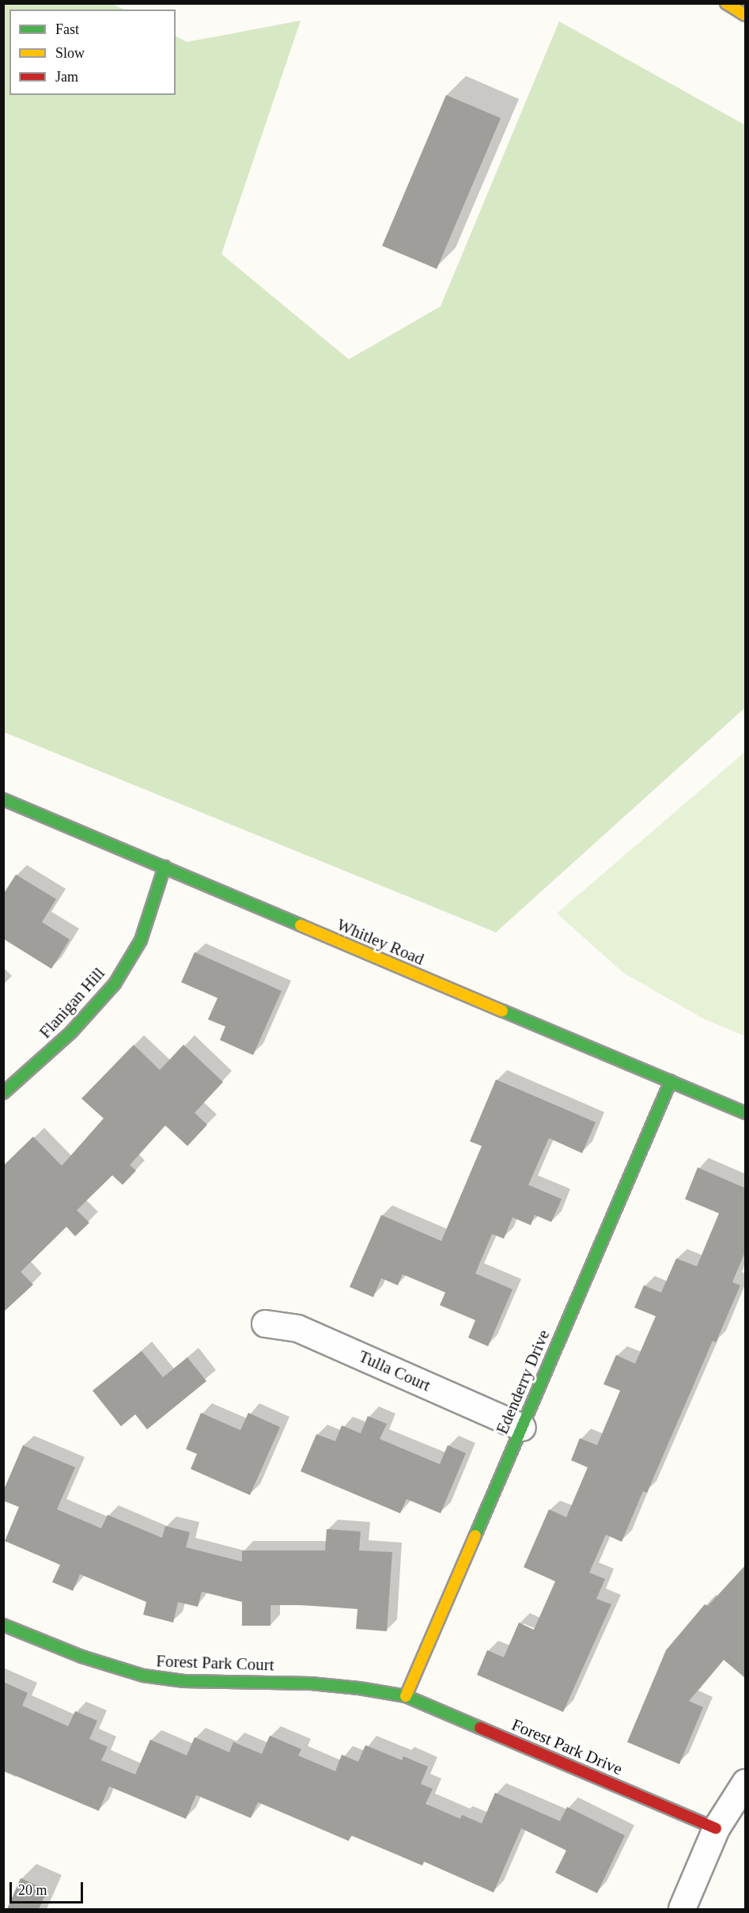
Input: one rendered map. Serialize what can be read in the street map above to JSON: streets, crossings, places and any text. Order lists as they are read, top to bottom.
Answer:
{
  "streets": {
    "street": [
      "Whitley Road",
      "Flanigan Hill",
      "Tulla Court",
      "Edenderry Drive",
      "Forest Park Court",
      "Forest Park Drive"
    ]
  },
  "crossings": [
    ["Whitley Road", "Flanigan Hill"],
    ["Whitley Road", "Edenderry Drive"],
    ["Tulla Court", "Edenderry Drive"],
    ["Edenderry Drive", "Forest Park Court"],
    ["Edenderry Drive", "Forest Park Drive"],
    ["Forest Park Court", "Forest Park Drive"]
  ],
  "legend": ["Fast", "Slow", "Jam"],
  "scale_bar": "20 m"
}
